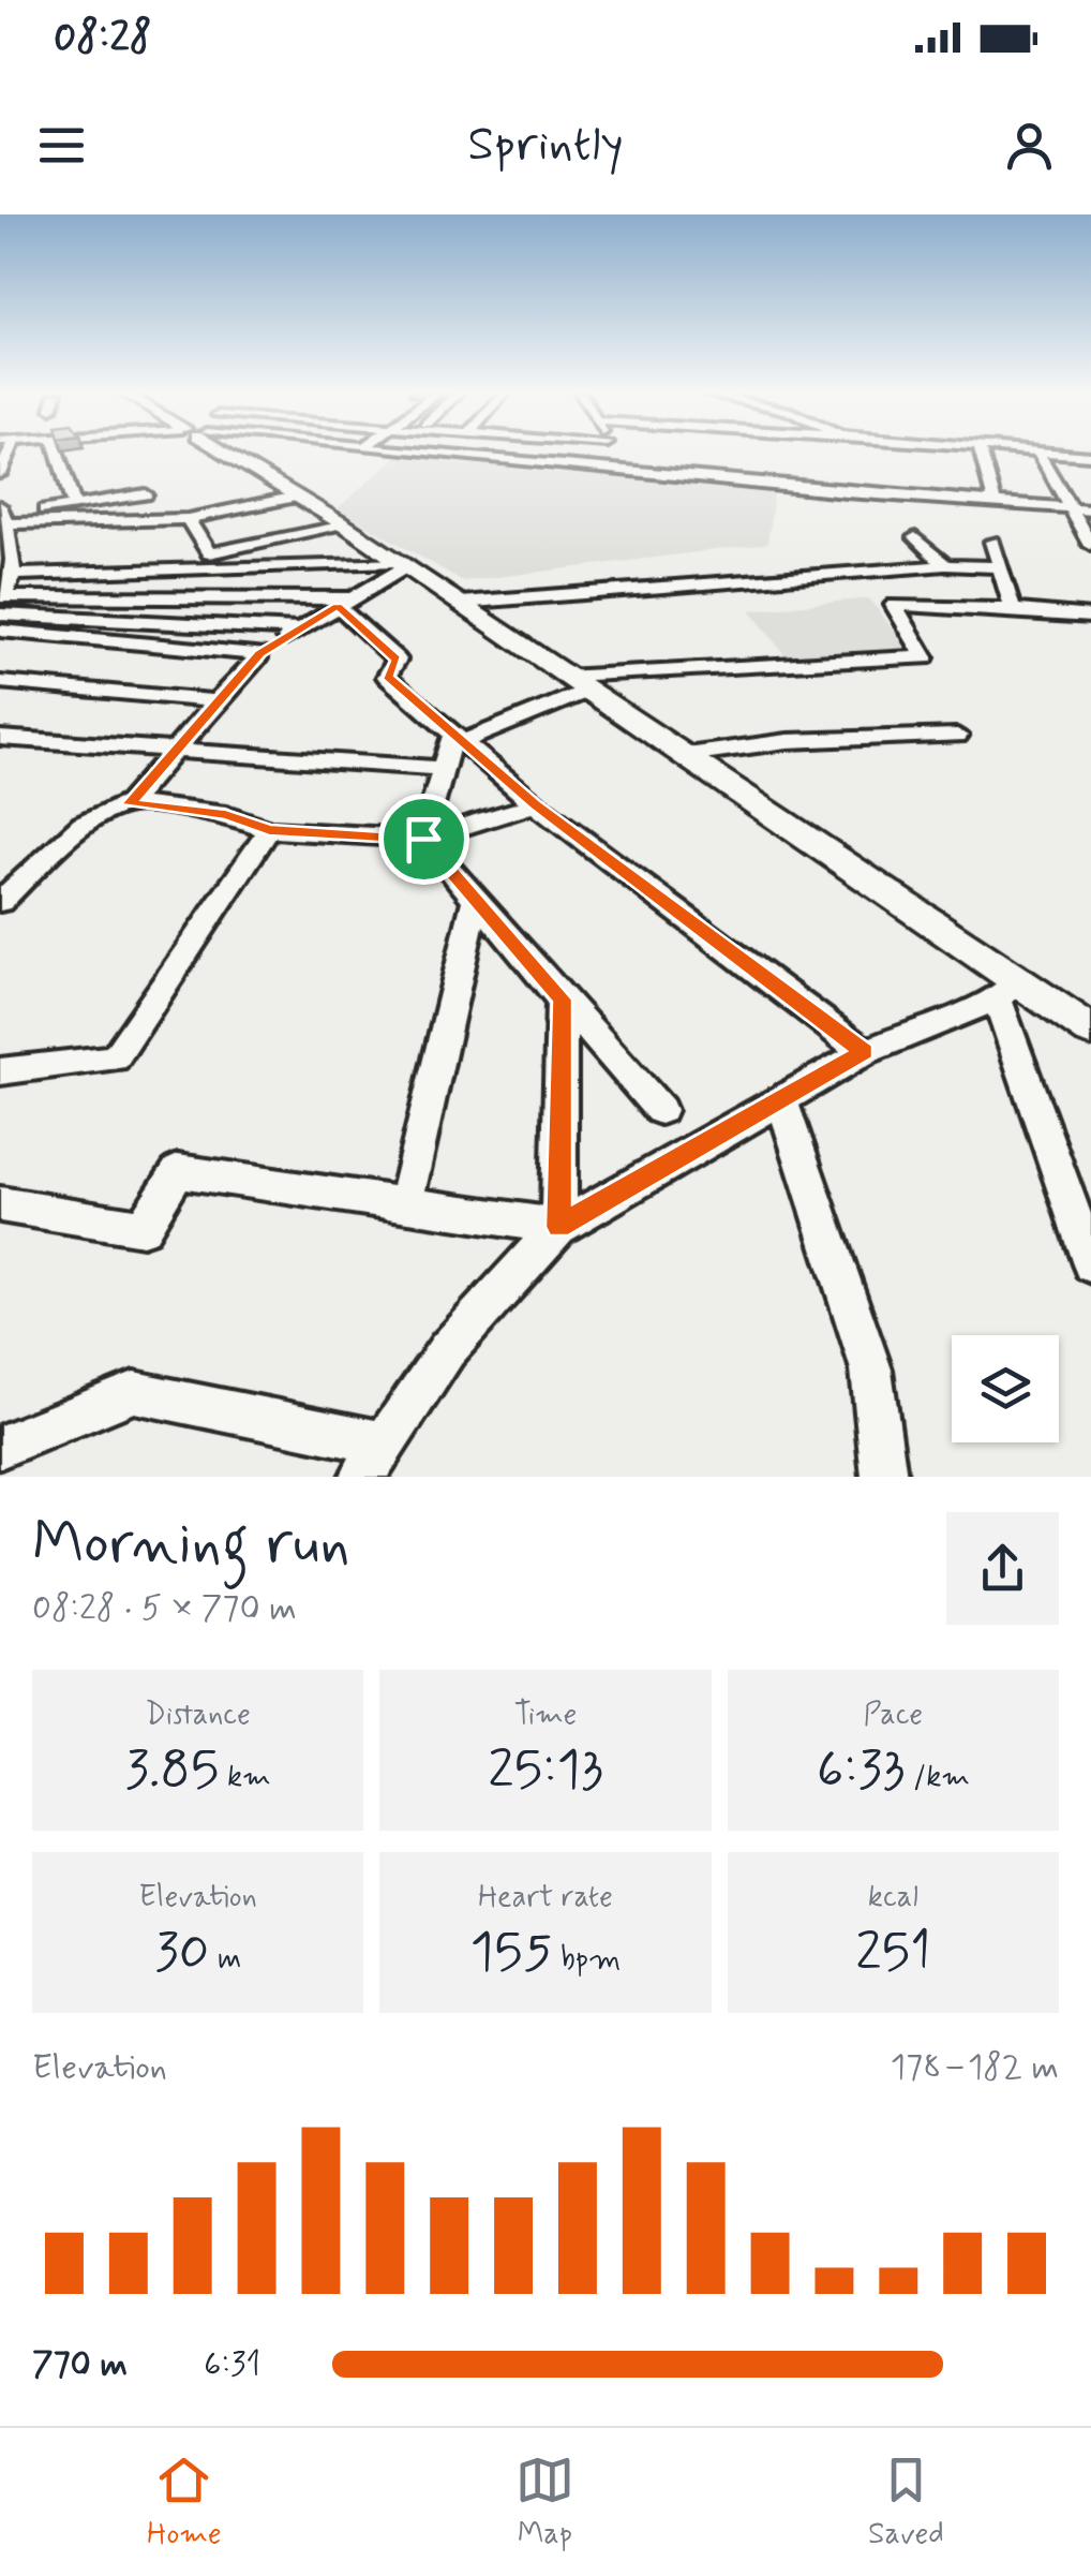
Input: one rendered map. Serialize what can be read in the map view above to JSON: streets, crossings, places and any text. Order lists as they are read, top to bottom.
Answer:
{
  "page": {
    "status": "08:28",
    "header": "Sprintly",
    "heading": ["Morning run", "08:28 · 5 × 770 m"],
    "stats": [
      ["Distance", "3.85 km"],
      ["Time", "25:13"],
      ["Pace", "6:33 /km"],
      ["Elevation", "30 m"],
      ["Heart rate", "155 bpm"],
      ["kcal", "251"]
    ],
    "chart": ["Elevation", "178–182 m"],
    "list": [
      {
        "name": "770 m",
        "note": "6:31"
      }
    ],
    "tabs": ["Home", "Map", "Saved"]
  }
}
